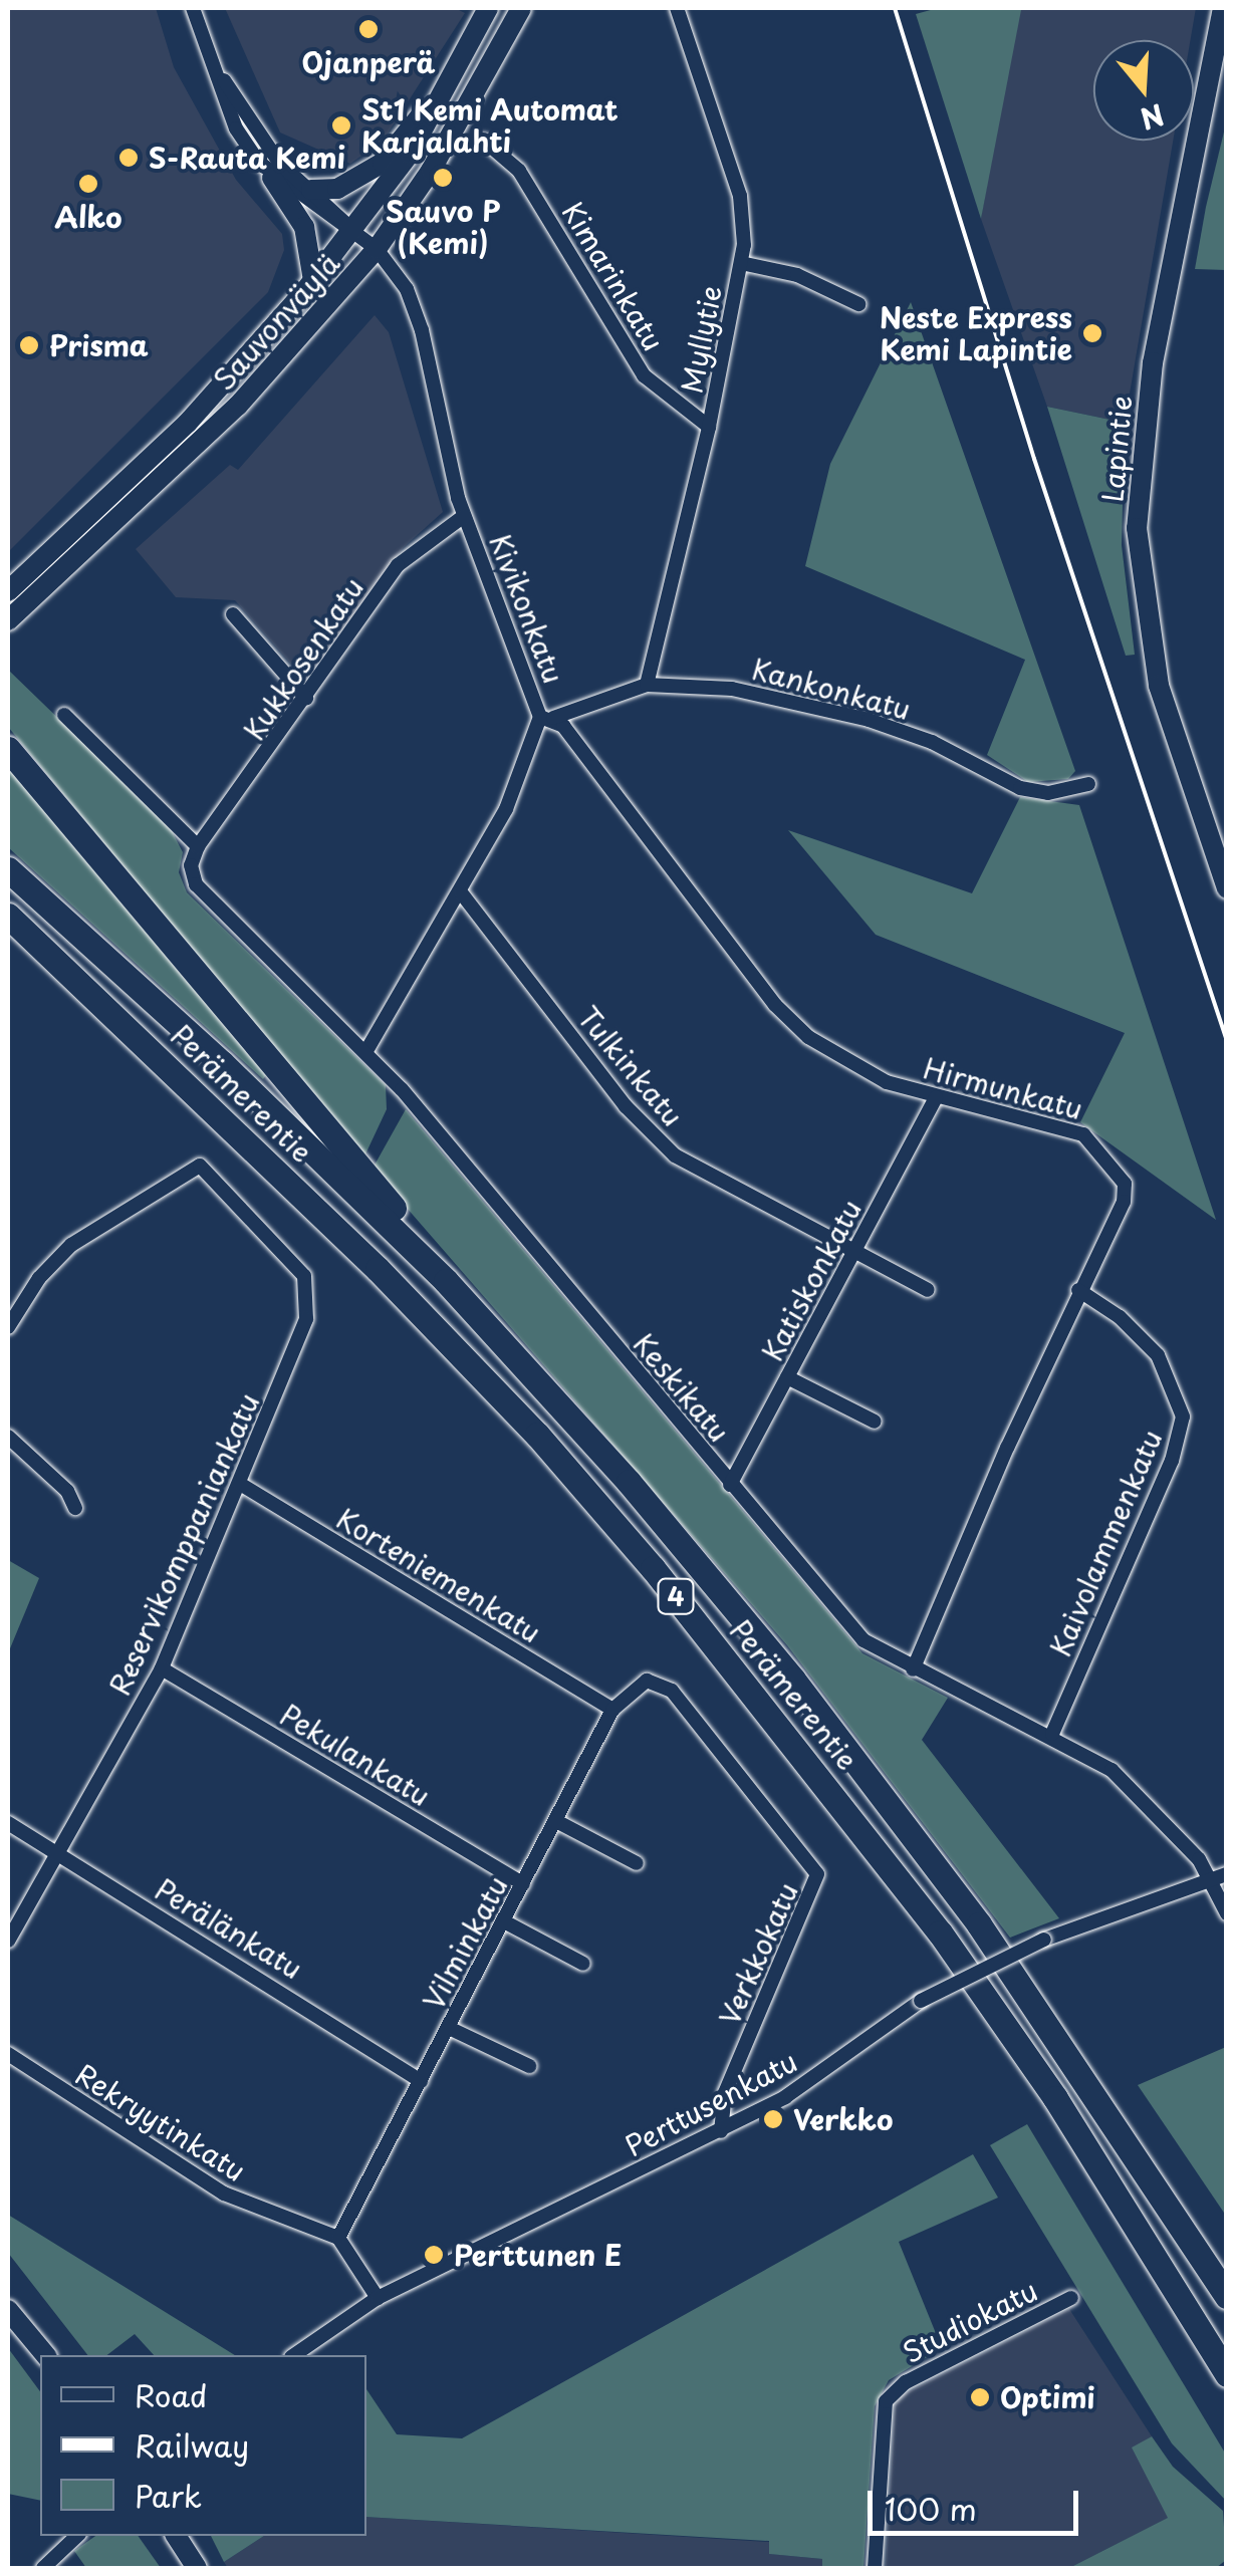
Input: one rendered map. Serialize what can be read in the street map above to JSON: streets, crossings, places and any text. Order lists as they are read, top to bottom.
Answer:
{
  "streets": {
    "highway": ["Perämerentie", "4"],
    "main road": ["Sauvonväylä", "Lapintie"],
    "street": [
      "Kimarinkatu",
      "Myllytie",
      "Kivikonkatu",
      "Kukkosenkatu",
      "Kankonkatu",
      "Tulkinkatu",
      "Hirmunkatu",
      "Katiskonkatu",
      "Keskikatu",
      "Kaivolammenkatu",
      "Reservikomppaniankatu",
      "Korteniemenkatu",
      "Pekulankatu",
      "Perälänkatu",
      "Vilminkatu",
      "Verkkokatu",
      "Perttusenkatu",
      "Rekryytinkatu",
      "Studiokatu"
    ]
  },
  "crossings": [
    ["Kimarinkatu", "Myllytie"],
    ["Sauvonväylä", "Kivikonkatu"],
    ["Myllytie", "Kankonkatu"],
    ["Kivikonkatu", "Kukkosenkatu"],
    ["Kivikonkatu", "Kankonkatu"],
    ["Kivikonkatu", "Tulkinkatu"],
    ["Kivikonkatu", "Hirmunkatu"],
    ["Kivikonkatu", "Keskikatu"],
    ["Kukkosenkatu", "Keskikatu"],
    ["Kankonkatu", "Hirmunkatu"],
    ["Tulkinkatu", "Katiskonkatu"],
    ["Hirmunkatu", "Katiskonkatu"],
    ["Hirmunkatu", "Keskikatu"],
    ["Hirmunkatu", "Kaivolammenkatu"],
    ["Katiskonkatu", "Keskikatu"],
    ["Keskikatu", "Kaivolammenkatu"],
    ["Keskikatu", "Perttusenkatu"],
    ["Reservikomppaniankatu", "Korteniemenkatu"],
    ["Reservikomppaniankatu", "Pekulankatu"],
    ["Reservikomppaniankatu", "Perälänkatu"],
    ["Korteniemenkatu", "Vilminkatu"],
    ["Pekulankatu", "Vilminkatu"],
    ["Perälänkatu", "Vilminkatu"],
    ["Vilminkatu", "Verkkokatu"],
    ["Vilminkatu", "Rekryytinkatu"],
    ["Verkkokatu", "Perttusenkatu"]
  ],
  "places": [
    "Ojanperä",
    "St1 Kemi Automat Karjalahti",
    "S-Rauta Kemi",
    "Sauvo P (Kemi)",
    "Alko",
    "Neste Express Kemi Lapintie",
    "Prisma",
    "Verkko",
    "Perttunen E",
    "Optimi"
  ],
  "legend": ["Road", "Railway", "Park"],
  "scale_bar": "100 m",
  "north": "bottom"
}
